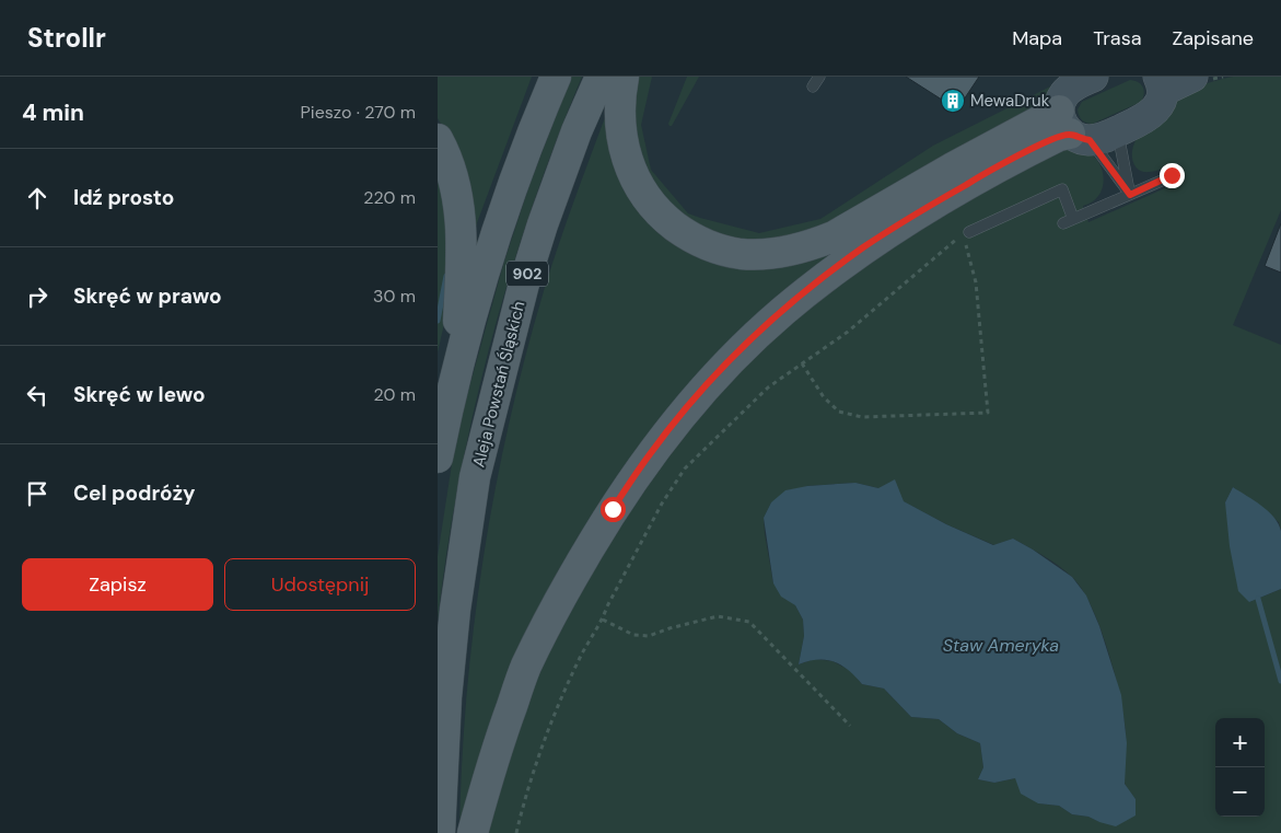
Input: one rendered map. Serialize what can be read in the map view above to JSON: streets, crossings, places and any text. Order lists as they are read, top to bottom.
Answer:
{
  "streets": {
    "main road": ["902", "Aleja Powstań Śląskich"]
  },
  "water": ["Staw Ameryka"],
  "places": {
    "building": ["MewaDruk"]
  },
  "page": {
    "header": "Strollr",
    "nav": ["Mapa", "Trasa", "Zapisane"],
    "heading": ["4 min", "Pieszo · 270 m"],
    "list": [
      ["Idź prosto", "220 m"],
      ["Skręć w prawo", "30 m"],
      ["Skręć w lewo", "20 m"],
      "Cel podróży"
    ],
    "buttons": ["Zapisz", "Udostępnij"],
    "map_buttons": ["+", "−"]
  }
}
